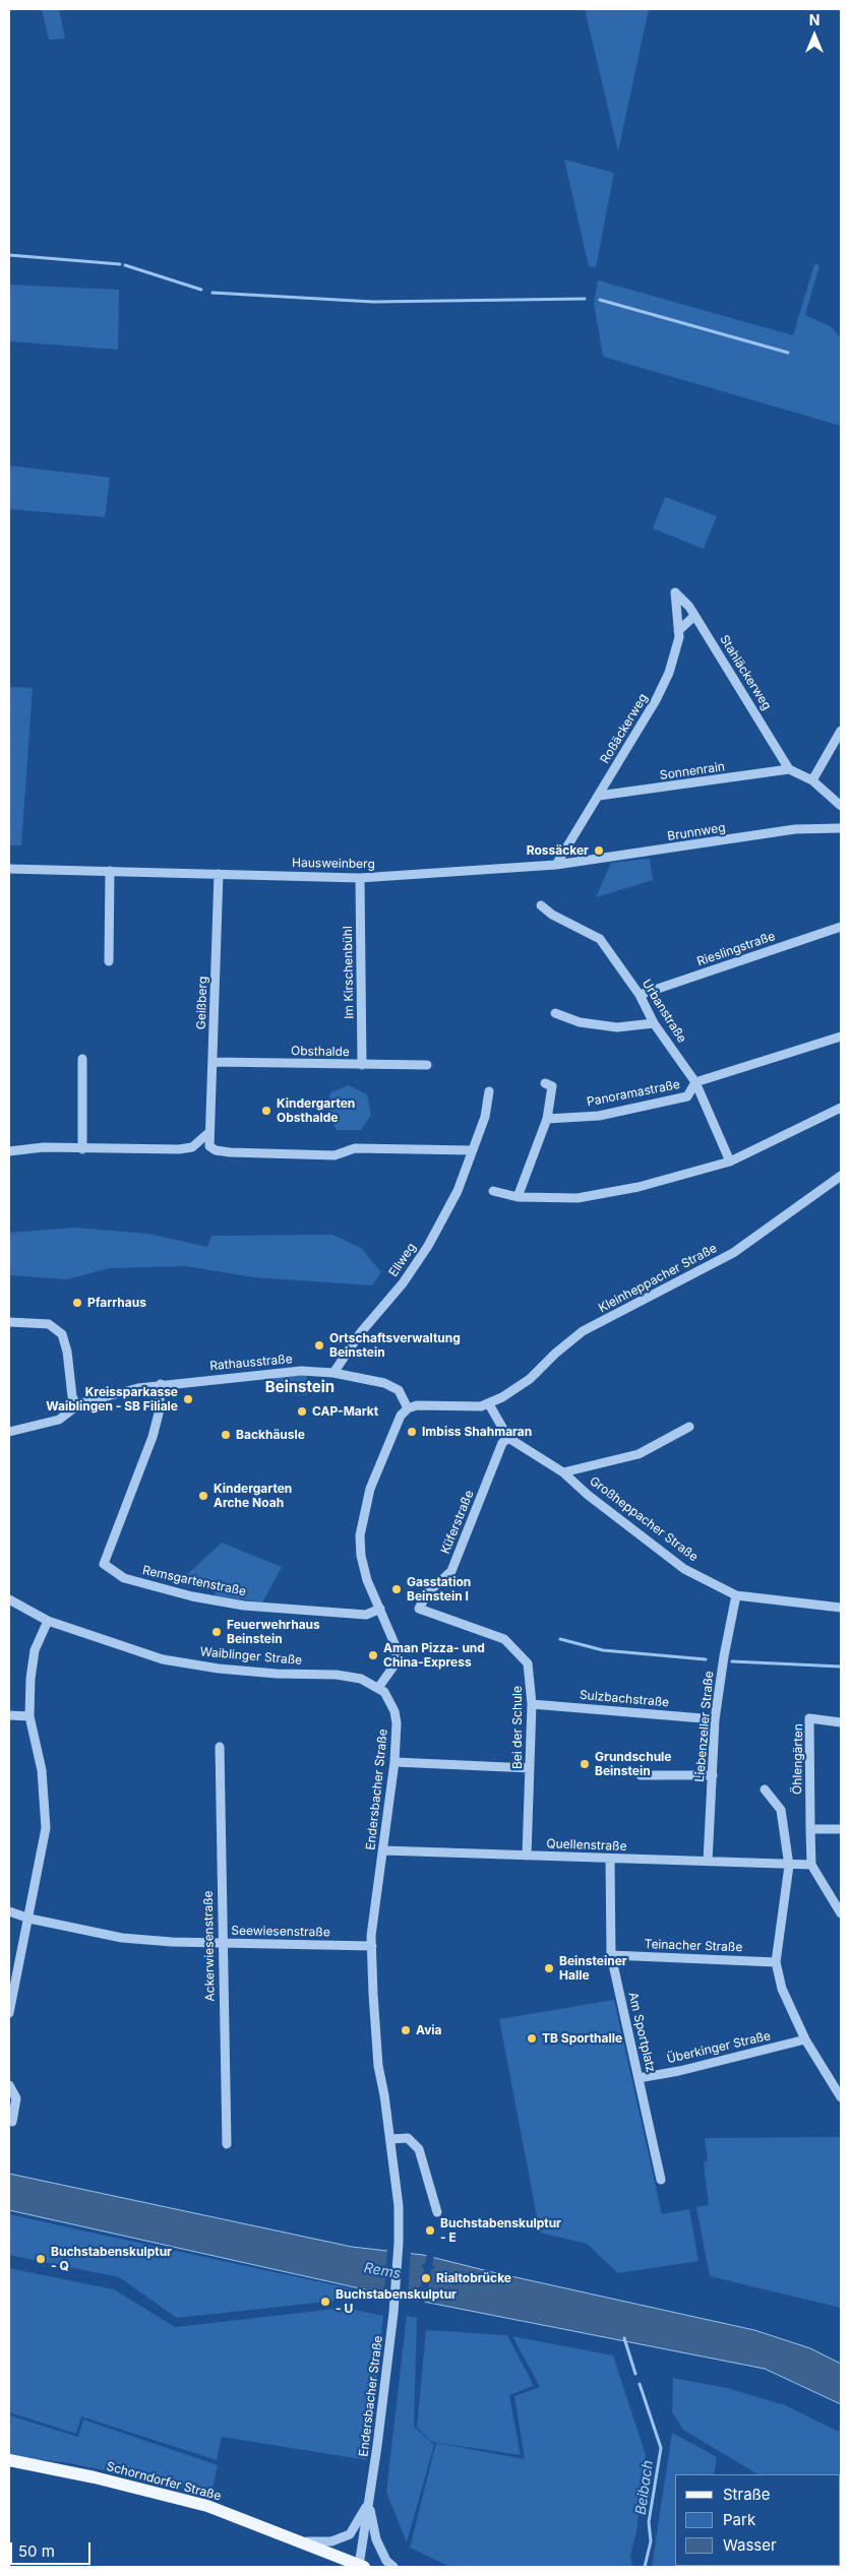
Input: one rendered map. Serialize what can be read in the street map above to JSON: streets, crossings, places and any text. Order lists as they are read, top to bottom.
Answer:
{
  "streets": {
    "main road": ["Schorndorfer Straße"],
    "street": [
      "Stahläckerweg",
      "Roßäckerweg",
      "Sonnenrain",
      "Brunnweg",
      "Hausweinberg",
      "Rieslingstraße",
      "Im Kirschenbühl",
      "Geißberg",
      "Urbanstraße",
      "Obsthalde",
      "Panoramastraße",
      "Ellweg",
      "Kleinheppacher Straße",
      "Rathausstraße",
      "Großheppacher Straße",
      "Küferstraße",
      "Remsgartenstraße",
      "Waiblinger Straße",
      "Sulzbachstraße",
      "Liebenzeller Straße",
      "Bei der Schule",
      "Öhlengärten",
      "Endersbacher Straße",
      "Quellenstraße",
      "Seewiesenstraße",
      "Ackerwiesenstraße",
      "Teinacher Straße",
      "Am Sportplatz",
      "Überkinger Straße"
    ]
  },
  "crossings": [
    ["Stahläckerweg", "Roßäckerweg"],
    ["Stahläckerweg", "Sonnenrain"],
    ["Roßäckerweg", "Sonnenrain"],
    ["Roßäckerweg", "Brunnweg"],
    ["Roßäckerweg", "Hausweinberg"],
    ["Brunnweg", "Hausweinberg"],
    ["Hausweinberg", "Im Kirschenbühl"],
    ["Hausweinberg", "Geißberg"],
    ["Rieslingstraße", "Urbanstraße"],
    ["Im Kirschenbühl", "Obsthalde"],
    ["Geißberg", "Obsthalde"],
    ["Urbanstraße", "Panoramastraße"],
    ["Ellweg", "Rathausstraße"],
    ["Kleinheppacher Straße", "Großheppacher Straße"],
    ["Rathausstraße", "Remsgartenstraße"],
    ["Großheppacher Straße", "Küferstraße"],
    ["Großheppacher Straße", "Liebenzeller Straße"],
    ["Küferstraße", "Bei der Schule"],
    ["Waiblinger Straße", "Endersbacher Straße"],
    ["Sulzbachstraße", "Liebenzeller Straße"],
    ["Sulzbachstraße", "Bei der Schule"],
    ["Liebenzeller Straße", "Quellenstraße"],
    ["Bei der Schule", "Quellenstraße"],
    ["Endersbacher Straße", "Quellenstraße"],
    ["Endersbacher Straße", "Seewiesenstraße"],
    ["Endersbacher Straße", "Schorndorfer Straße"],
    ["Quellenstraße", "Am Sportplatz"],
    ["Seewiesenstraße", "Ackerwiesenstraße"],
    ["Teinacher Straße", "Am Sportplatz"],
    ["Am Sportplatz", "Überkinger Straße"]
  ],
  "districts": ["Beinstein"],
  "water": ["Rems", "Beibach"],
  "places": [
    "Rossäcker",
    "Kindergarten Obsthalde",
    "Pfarrhaus",
    "Ortschaftsverwaltung Beinstein",
    "Kreissparkasse Waiblingen - SB Filiale",
    "CAP-Markt",
    "Imbiss Shahmaran",
    "Backhäusle",
    "Kindergarten Arche Noah",
    "Gasstation Beinstein I",
    "Feuerwehrhaus Beinstein",
    "Aman Pizza- und China-Express",
    "Grundschule Beinstein",
    "Beinsteiner Halle",
    "Avia",
    "TB Sporthalle",
    "Buchstabenskulptur - E",
    "Buchstabenskulptur - Q",
    "Rialtobrücke",
    "Buchstabenskulptur - U"
  ],
  "legend": ["Straße", "Park", "Wasser"],
  "scale_bar": "50 m",
  "north": "top"
}
